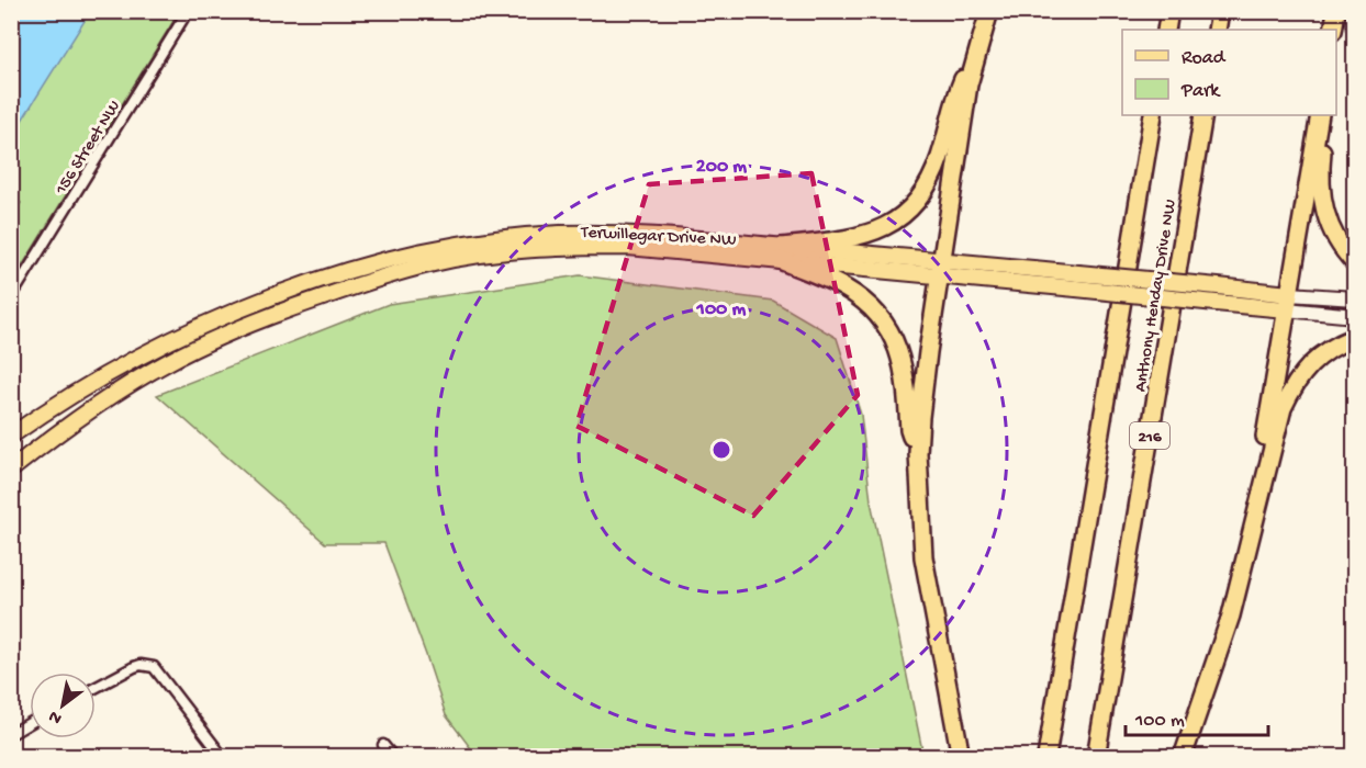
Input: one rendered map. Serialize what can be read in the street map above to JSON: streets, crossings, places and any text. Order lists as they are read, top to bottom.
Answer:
{
  "streets": {
    "highway": ["Anthony Henday Drive NW", "216"],
    "main road": ["Terwillegar Drive NW"],
    "street": ["156 Street NW"]
  },
  "legend": ["Road", "Park"],
  "scale_bar": "100 m",
  "north": "bottom left",
  "rings": ["200 m", "100 m"]
}
